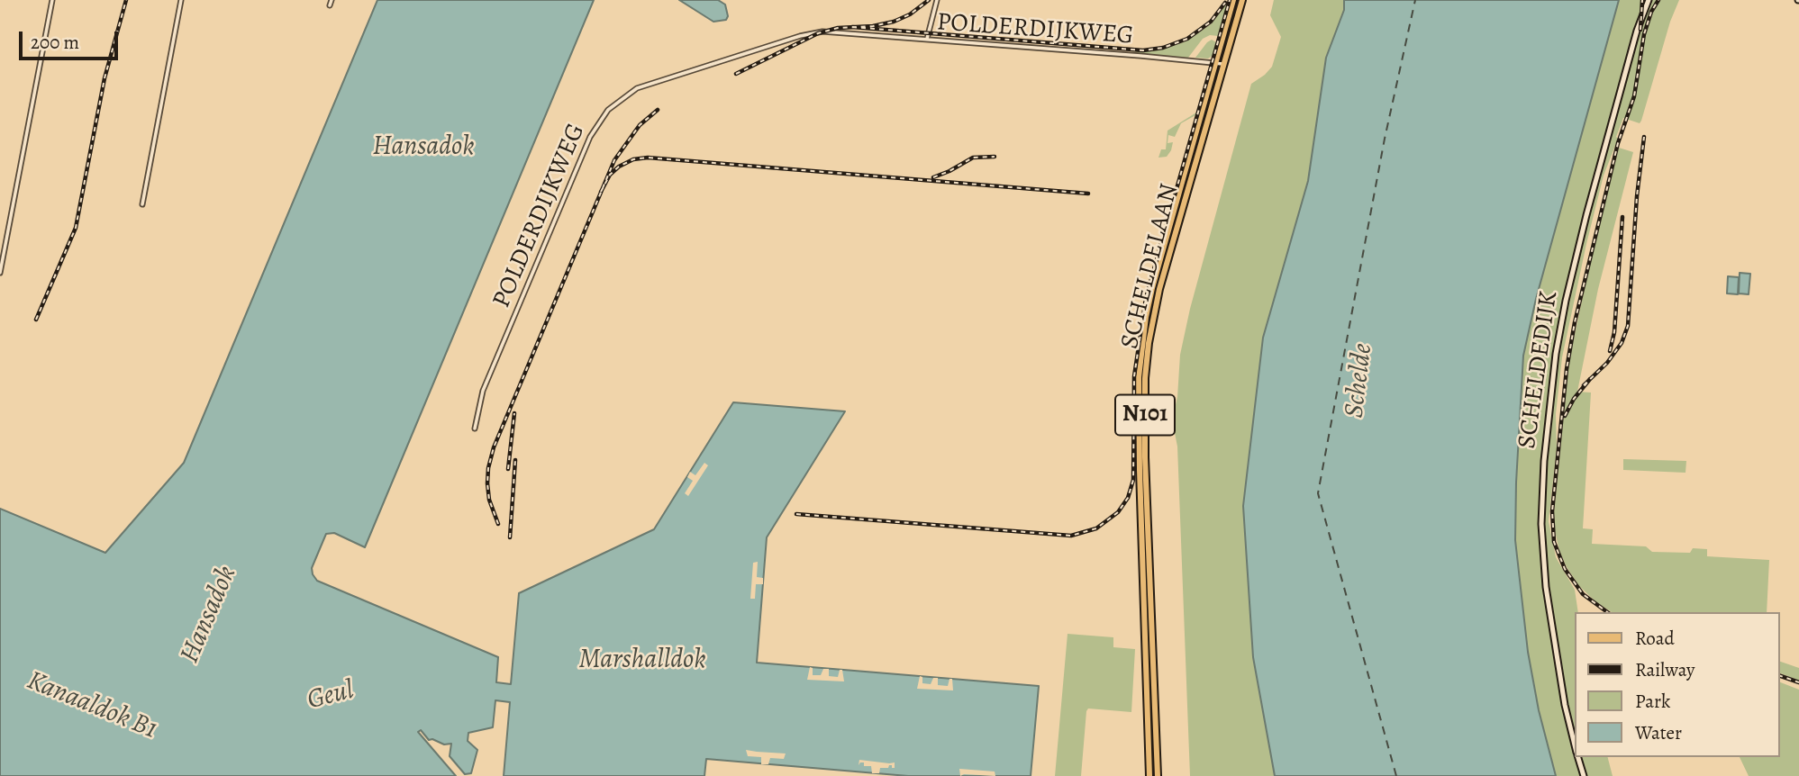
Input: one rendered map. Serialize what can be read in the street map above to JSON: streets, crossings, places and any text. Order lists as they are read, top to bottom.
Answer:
{
  "streets": {
    "main road": ["SCHELDELAAN", "N101"],
    "street": ["POLDERDIJKWEG", "SCHELDEDIJK"]
  },
  "crossings": [
    ["POLDERDIJKWEG", "SCHELDELAAN"]
  ],
  "water": [
    "Hansadok",
    "Schelde",
    "Marshalldok",
    "Geul",
    "Kanaaldok B1"
  ],
  "legend": [
    "Road",
    "Railway",
    "Park",
    "Water"
  ],
  "scale_bar": "200 m"
}
